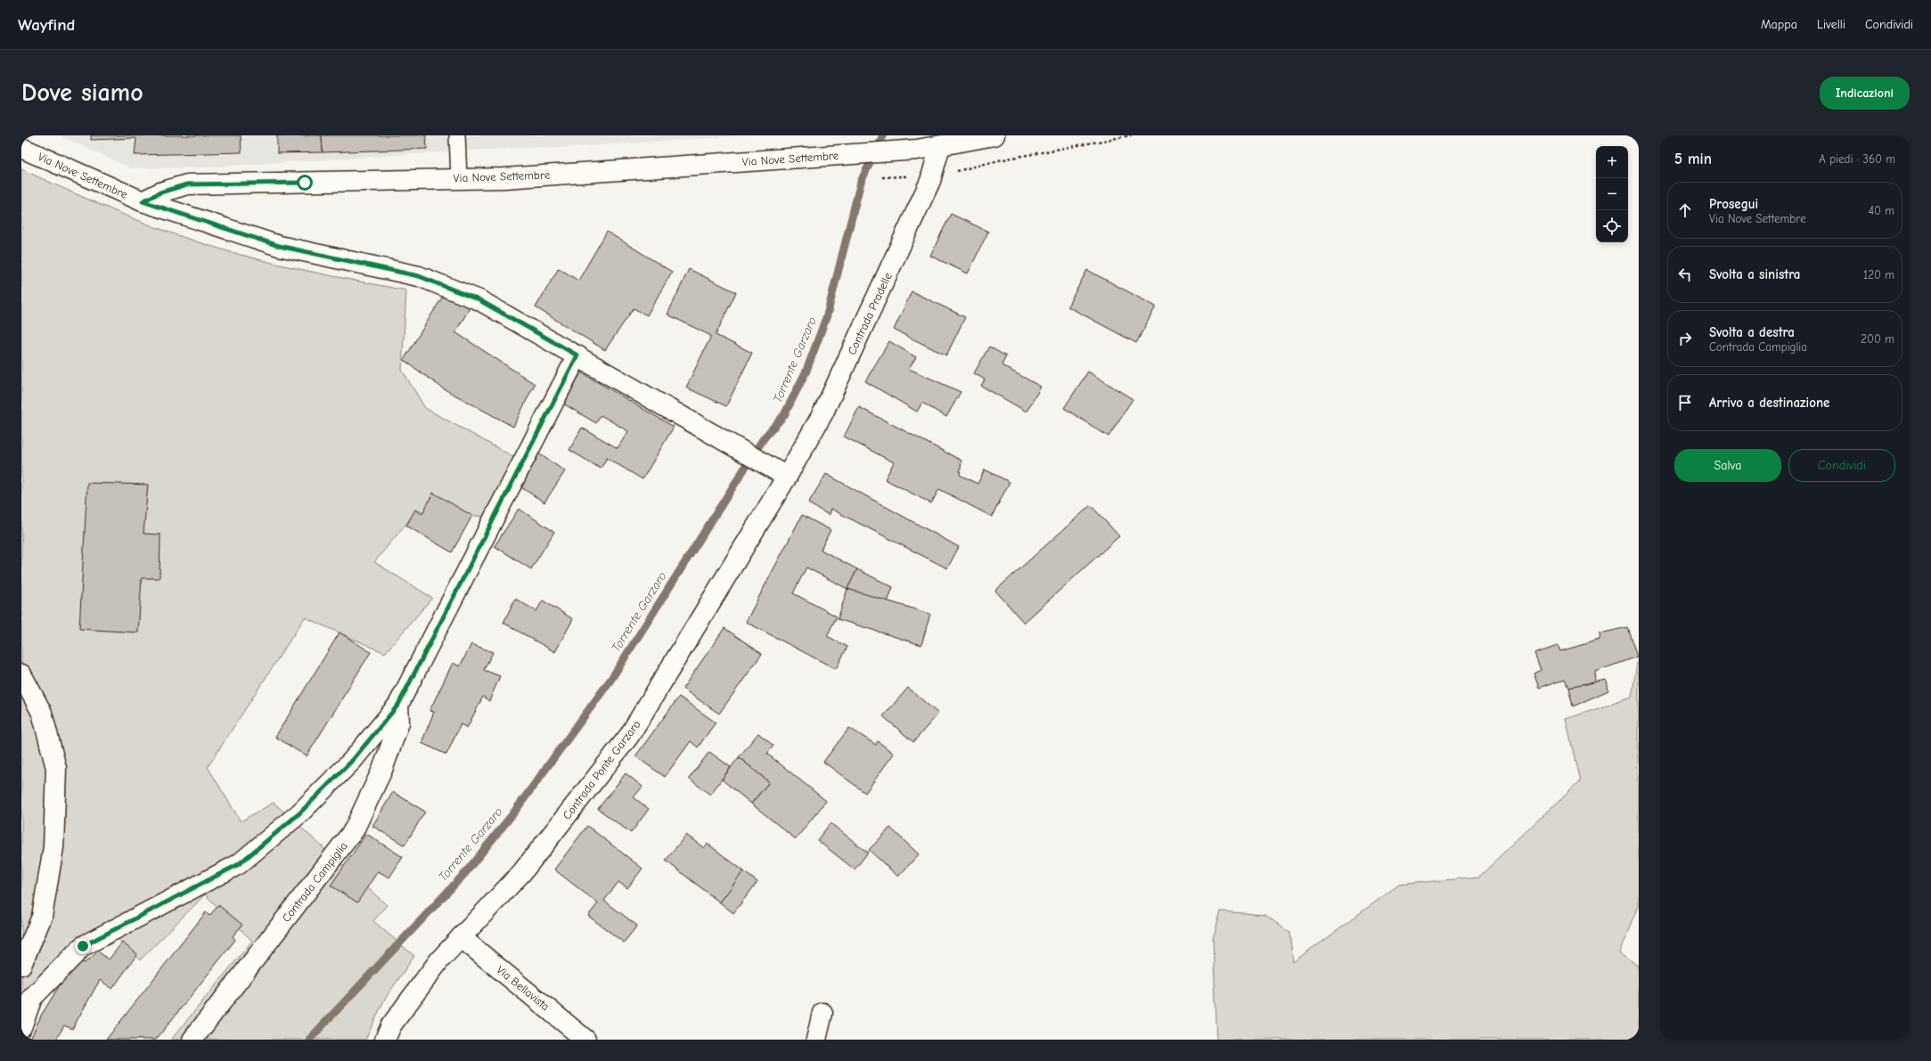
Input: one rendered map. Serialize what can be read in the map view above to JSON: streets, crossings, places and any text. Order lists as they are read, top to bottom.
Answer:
{
  "streets": {
    "street": [
      "Via Nove Settembre",
      "Contrada Pradelle",
      "Contrada Ponte Garzaro",
      "Contrada Campiglia",
      "Via Bellavista"
    ]
  },
  "crossings": [
    ["Via Nove Settembre", "Contrada Pradelle"],
    ["Contrada Pradelle", "Contrada Ponte Garzaro"],
    ["Contrada Ponte Garzaro", "Via Bellavista"]
  ],
  "water": ["Torrente Garzaro"],
  "page": {
    "header": "Wayfind",
    "nav": ["Mappa", "Livelli", "Condividi"],
    "buttons": [
      "Indicazioni",
      ["Salva", "Condividi"]
    ],
    "title": "Dove siamo",
    "heading": ["5 min", "A piedi · 360 m"],
    "map_buttons": ["+", "−"],
    "list": [
      ["Prosegui", "Via Nove Settembre", "40 m"],
      ["Svolta a sinistra", "120 m"],
      ["Svolta a destra", "Contrada Campiglia", "200 m"],
      "Arrivo a destinazione"
    ]
  }
}
